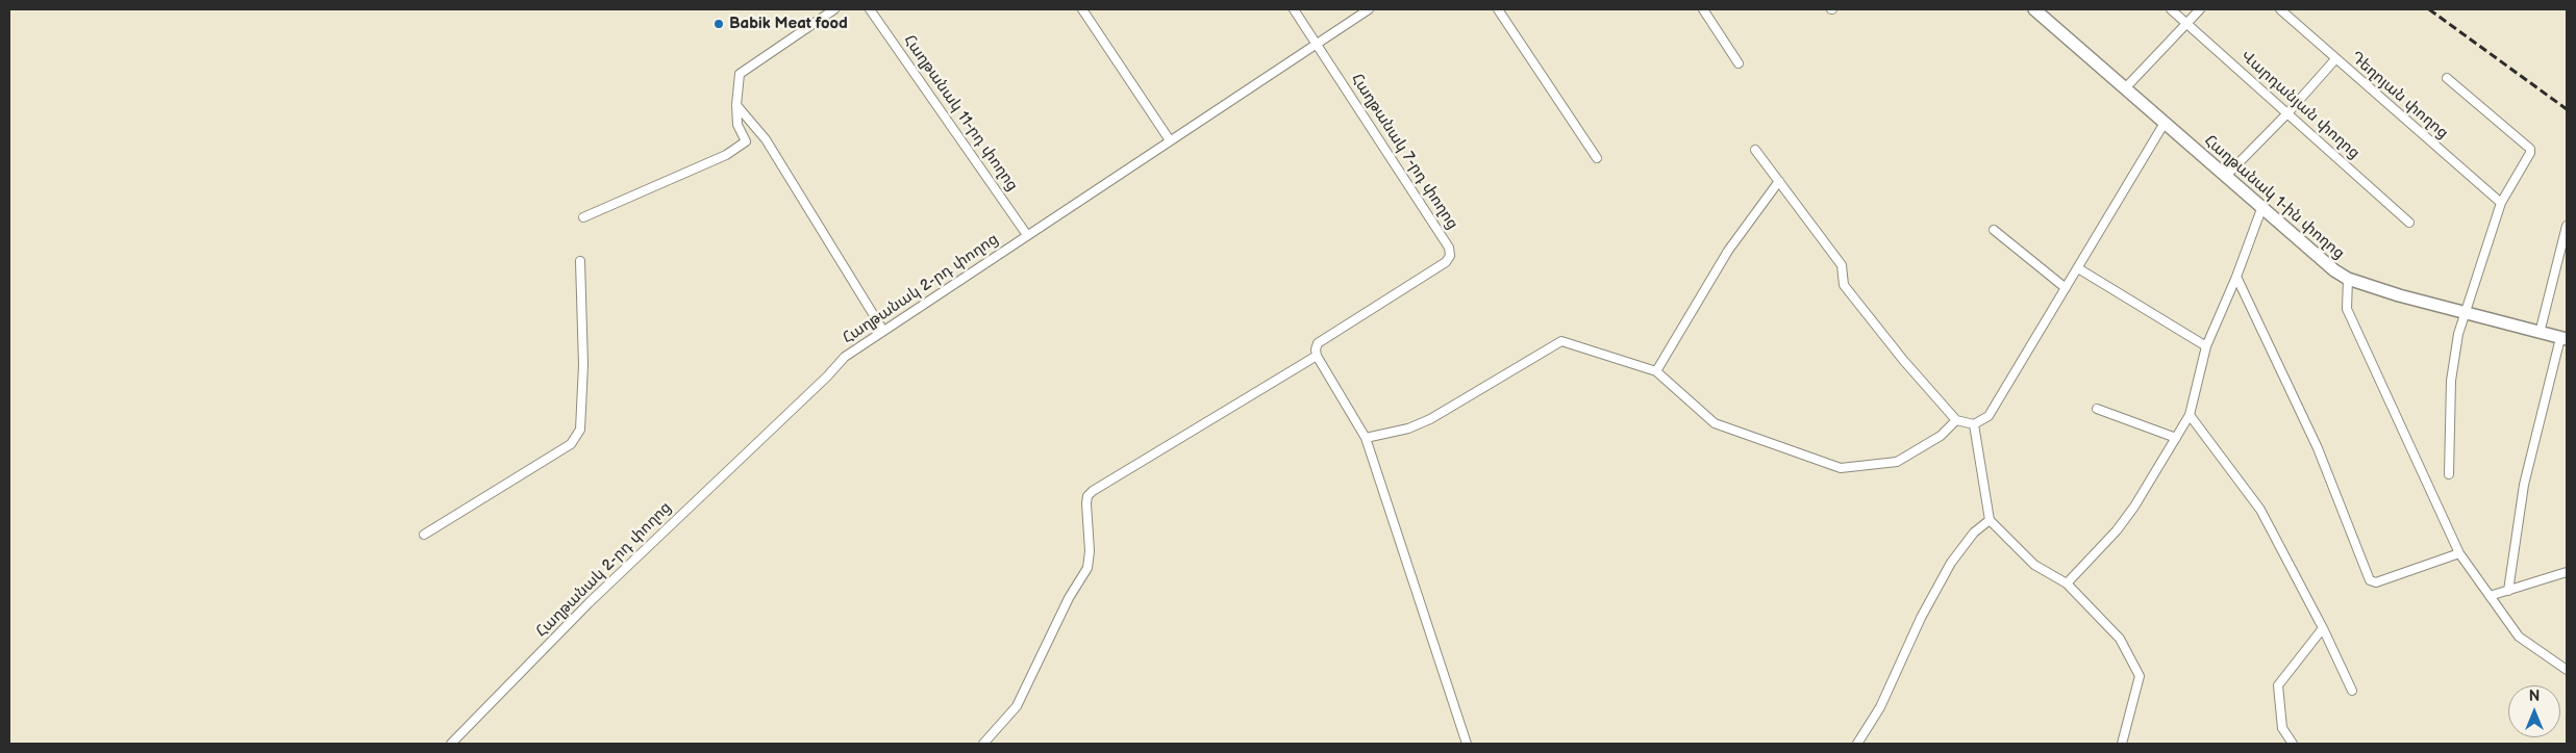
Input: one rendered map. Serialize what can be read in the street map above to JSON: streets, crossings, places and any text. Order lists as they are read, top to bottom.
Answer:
{
  "streets": {
    "main road": ["Հաղթանակ 1-ին փողոց"],
    "street": [
      "Դեղոյան փողոց",
      "Վարդանյան փողոց",
      "Հաղթանակ 11-րդ փողոց",
      "Հաղթանակ 7-րդ փողոց",
      "Հաղթանակ 2-րդ փողոց"
    ]
  },
  "crossings": [
    ["Հաղթանակ 11-րդ փողոց", "Հաղթանակ 2-րդ փողոց"],
    ["Հաղթանակ 7-րդ փողոց", "Հաղթանակ 2-րդ փողոց"]
  ],
  "places": ["Babik Meat food"],
  "north": "top"
}
